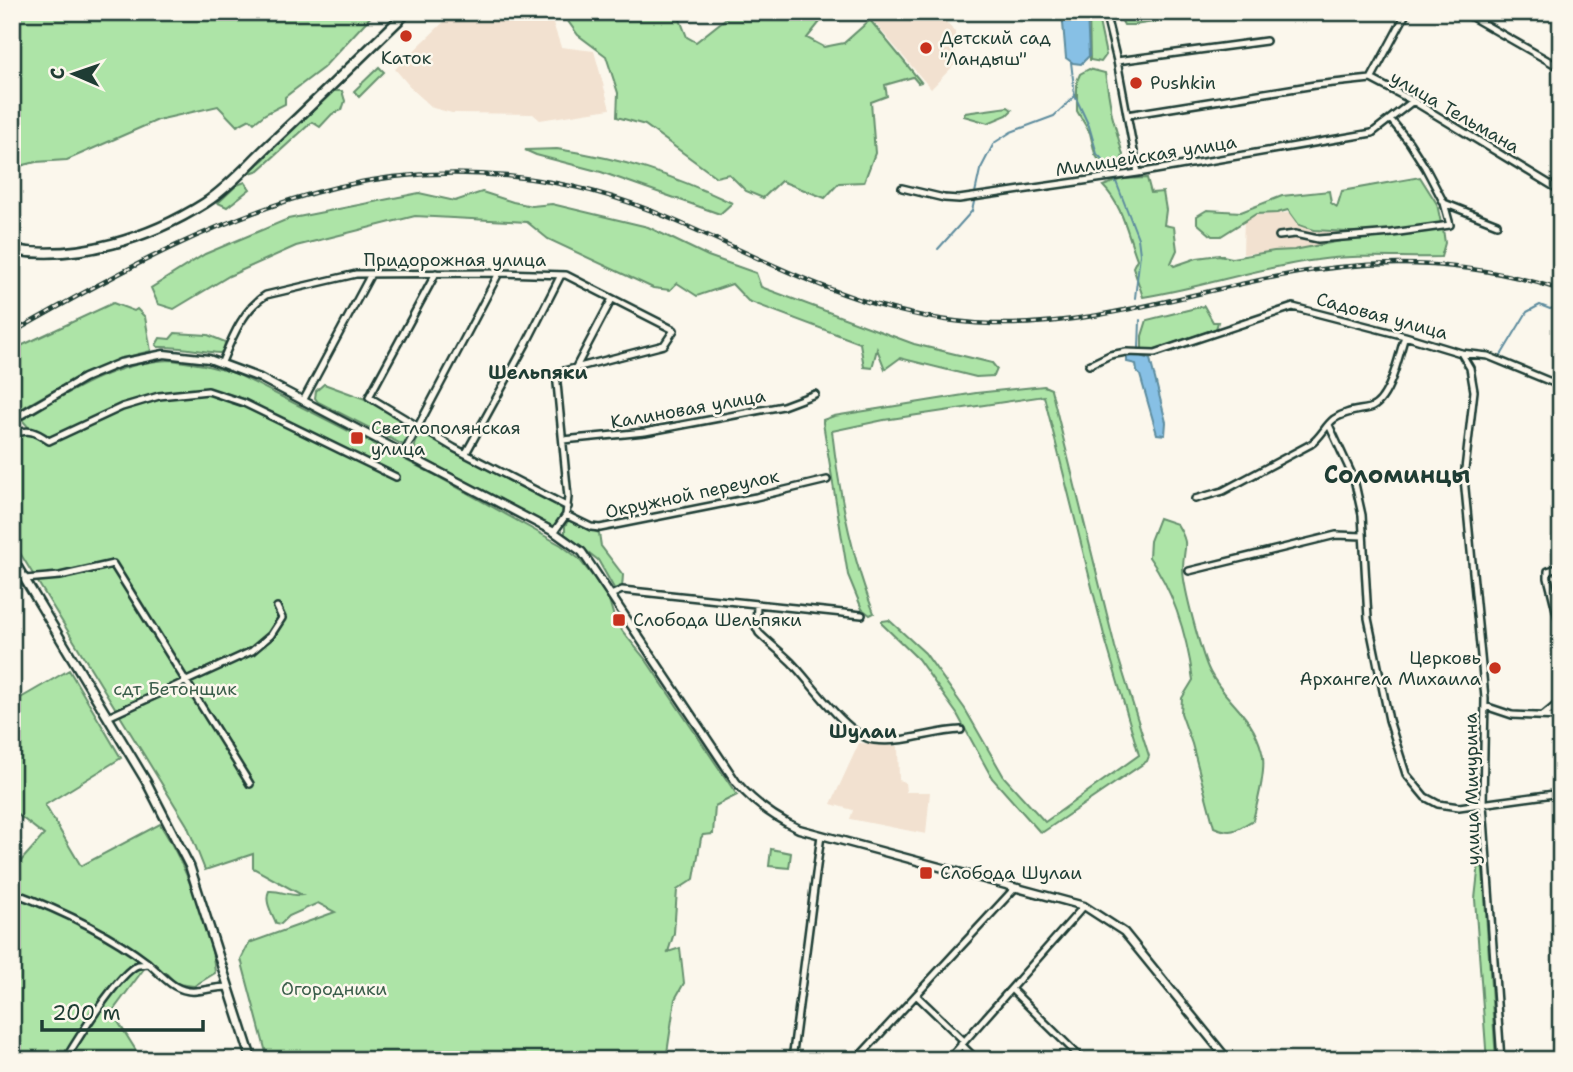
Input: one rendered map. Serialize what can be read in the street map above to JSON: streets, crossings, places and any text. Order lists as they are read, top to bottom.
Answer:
{
  "streets": {
    "street": [
      "улица Тельмана",
      "Милицейская улица",
      "Придорожная улица",
      "Садовая улица",
      "Калиновая улица",
      "Окружной переулок",
      "улица Мичурина"
    ]
  },
  "crossings": [
    ["улица Тельмана", "Милицейская улица"],
    ["Садовая улица", "улица Мичурина"]
  ],
  "districts": ["Шельпяки", "Соломинцы", "Шулаи"],
  "parks": ["сдт Бетонщик", "Огородники"],
  "places": {
    "other": [
      "Каток",
      "Детский сад \"Ландыш\"",
      "Pushkin",
      "Церковь Архангела Михаила"
    ],
    "transit": ["Светлополянская улица", "Слобода Шельпяки", "Слобода Шулаи"]
  },
  "scale_bar": "200 m",
  "north": "left"
}
